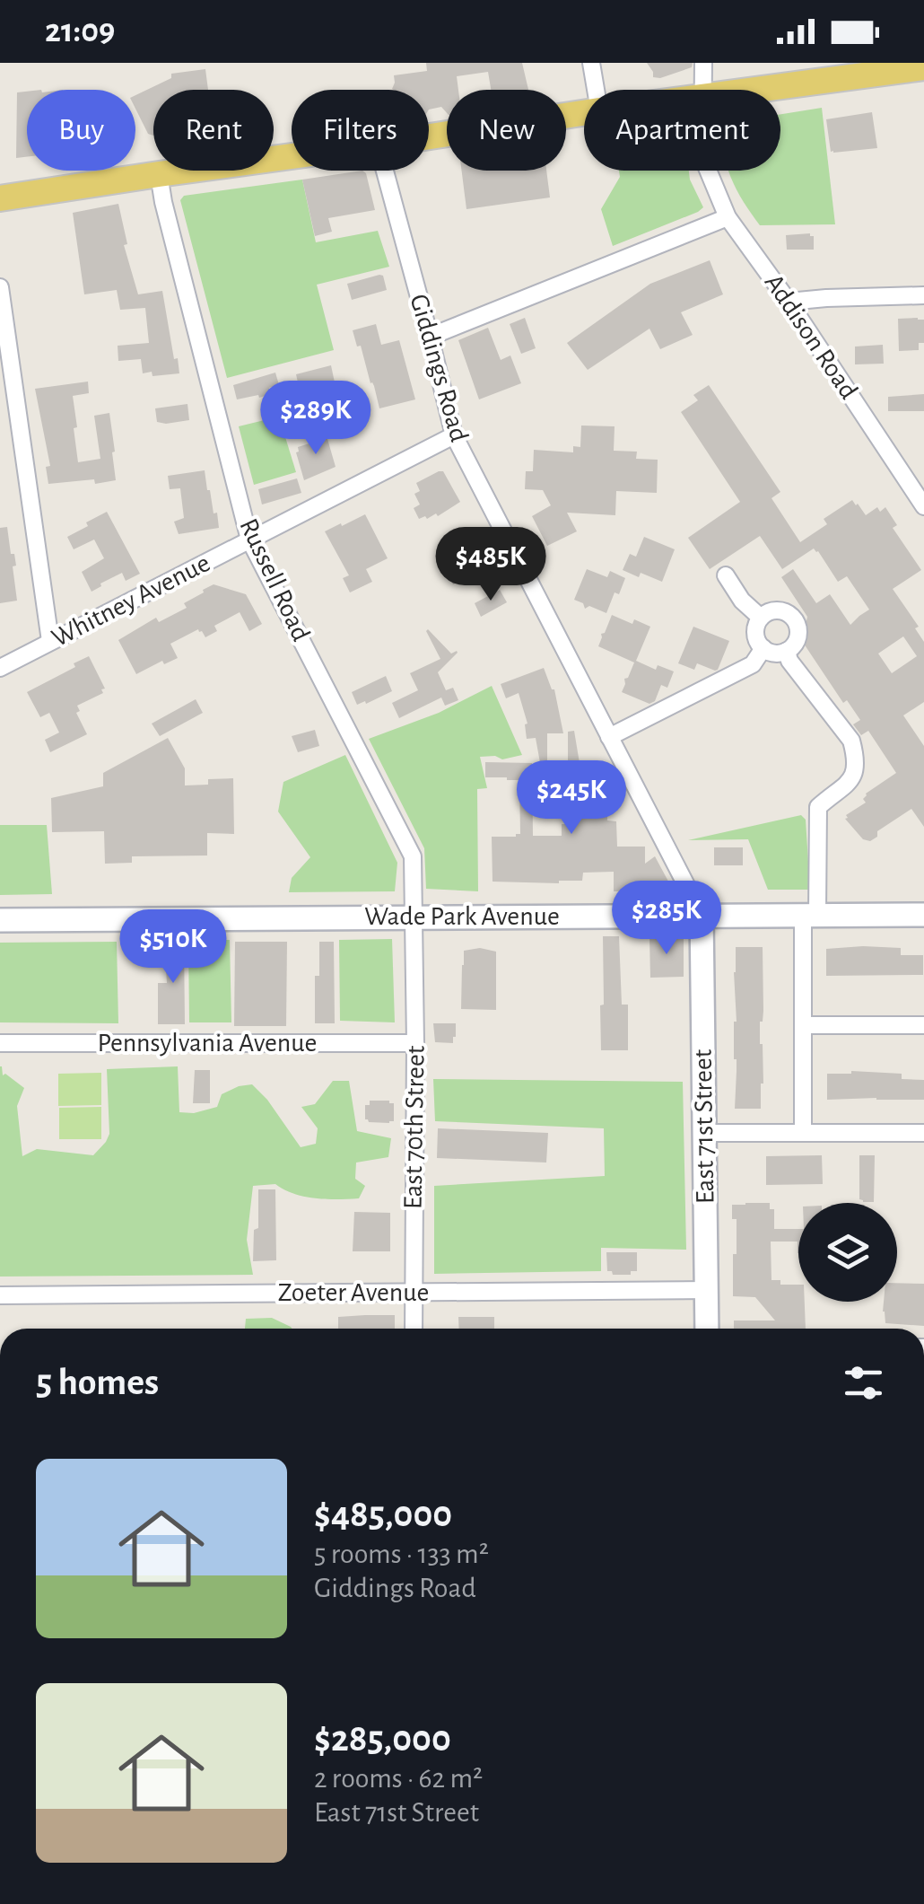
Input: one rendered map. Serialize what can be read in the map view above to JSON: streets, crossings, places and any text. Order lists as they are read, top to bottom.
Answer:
{
  "streets": {
    "street": [
      "Addison Road",
      "Giddings Road",
      "Russell Road",
      "Whitney Avenue",
      "Wade Park Avenue",
      "Pennsylvania Avenue",
      "East 71st Street",
      "East 70th Street",
      "Zoeter Avenue"
    ]
  },
  "crossings": [
    ["Giddings Road", "Whitney Avenue"],
    ["Giddings Road", "Wade Park Avenue"],
    ["Giddings Road", "East 71st Street"],
    ["Russell Road", "Whitney Avenue"],
    ["Russell Road", "Wade Park Avenue"],
    ["Russell Road", "East 70th Street"],
    ["Wade Park Avenue", "East 71st Street"],
    ["Wade Park Avenue", "East 70th Street"],
    ["Pennsylvania Avenue", "East 70th Street"],
    ["East 71st Street", "Zoeter Avenue"],
    ["East 70th Street", "Zoeter Avenue"]
  ],
  "page": {
    "status": "21:09",
    "chip": [
      "Buy",
      "Rent",
      "Filters",
      "New",
      "Apartment"
    ],
    "price": [
      "$289K",
      "$485K",
      "$245K",
      "$285K",
      "$510K"
    ],
    "heading": "5 homes",
    "list": [
      {
        "name": "$485,000",
        "note": "5 rooms · 133 m² · Giddings Road"
      },
      {
        "name": "$285,000",
        "note": "2 rooms · 62 m² · East 71st Street"
      }
    ]
  }
}
